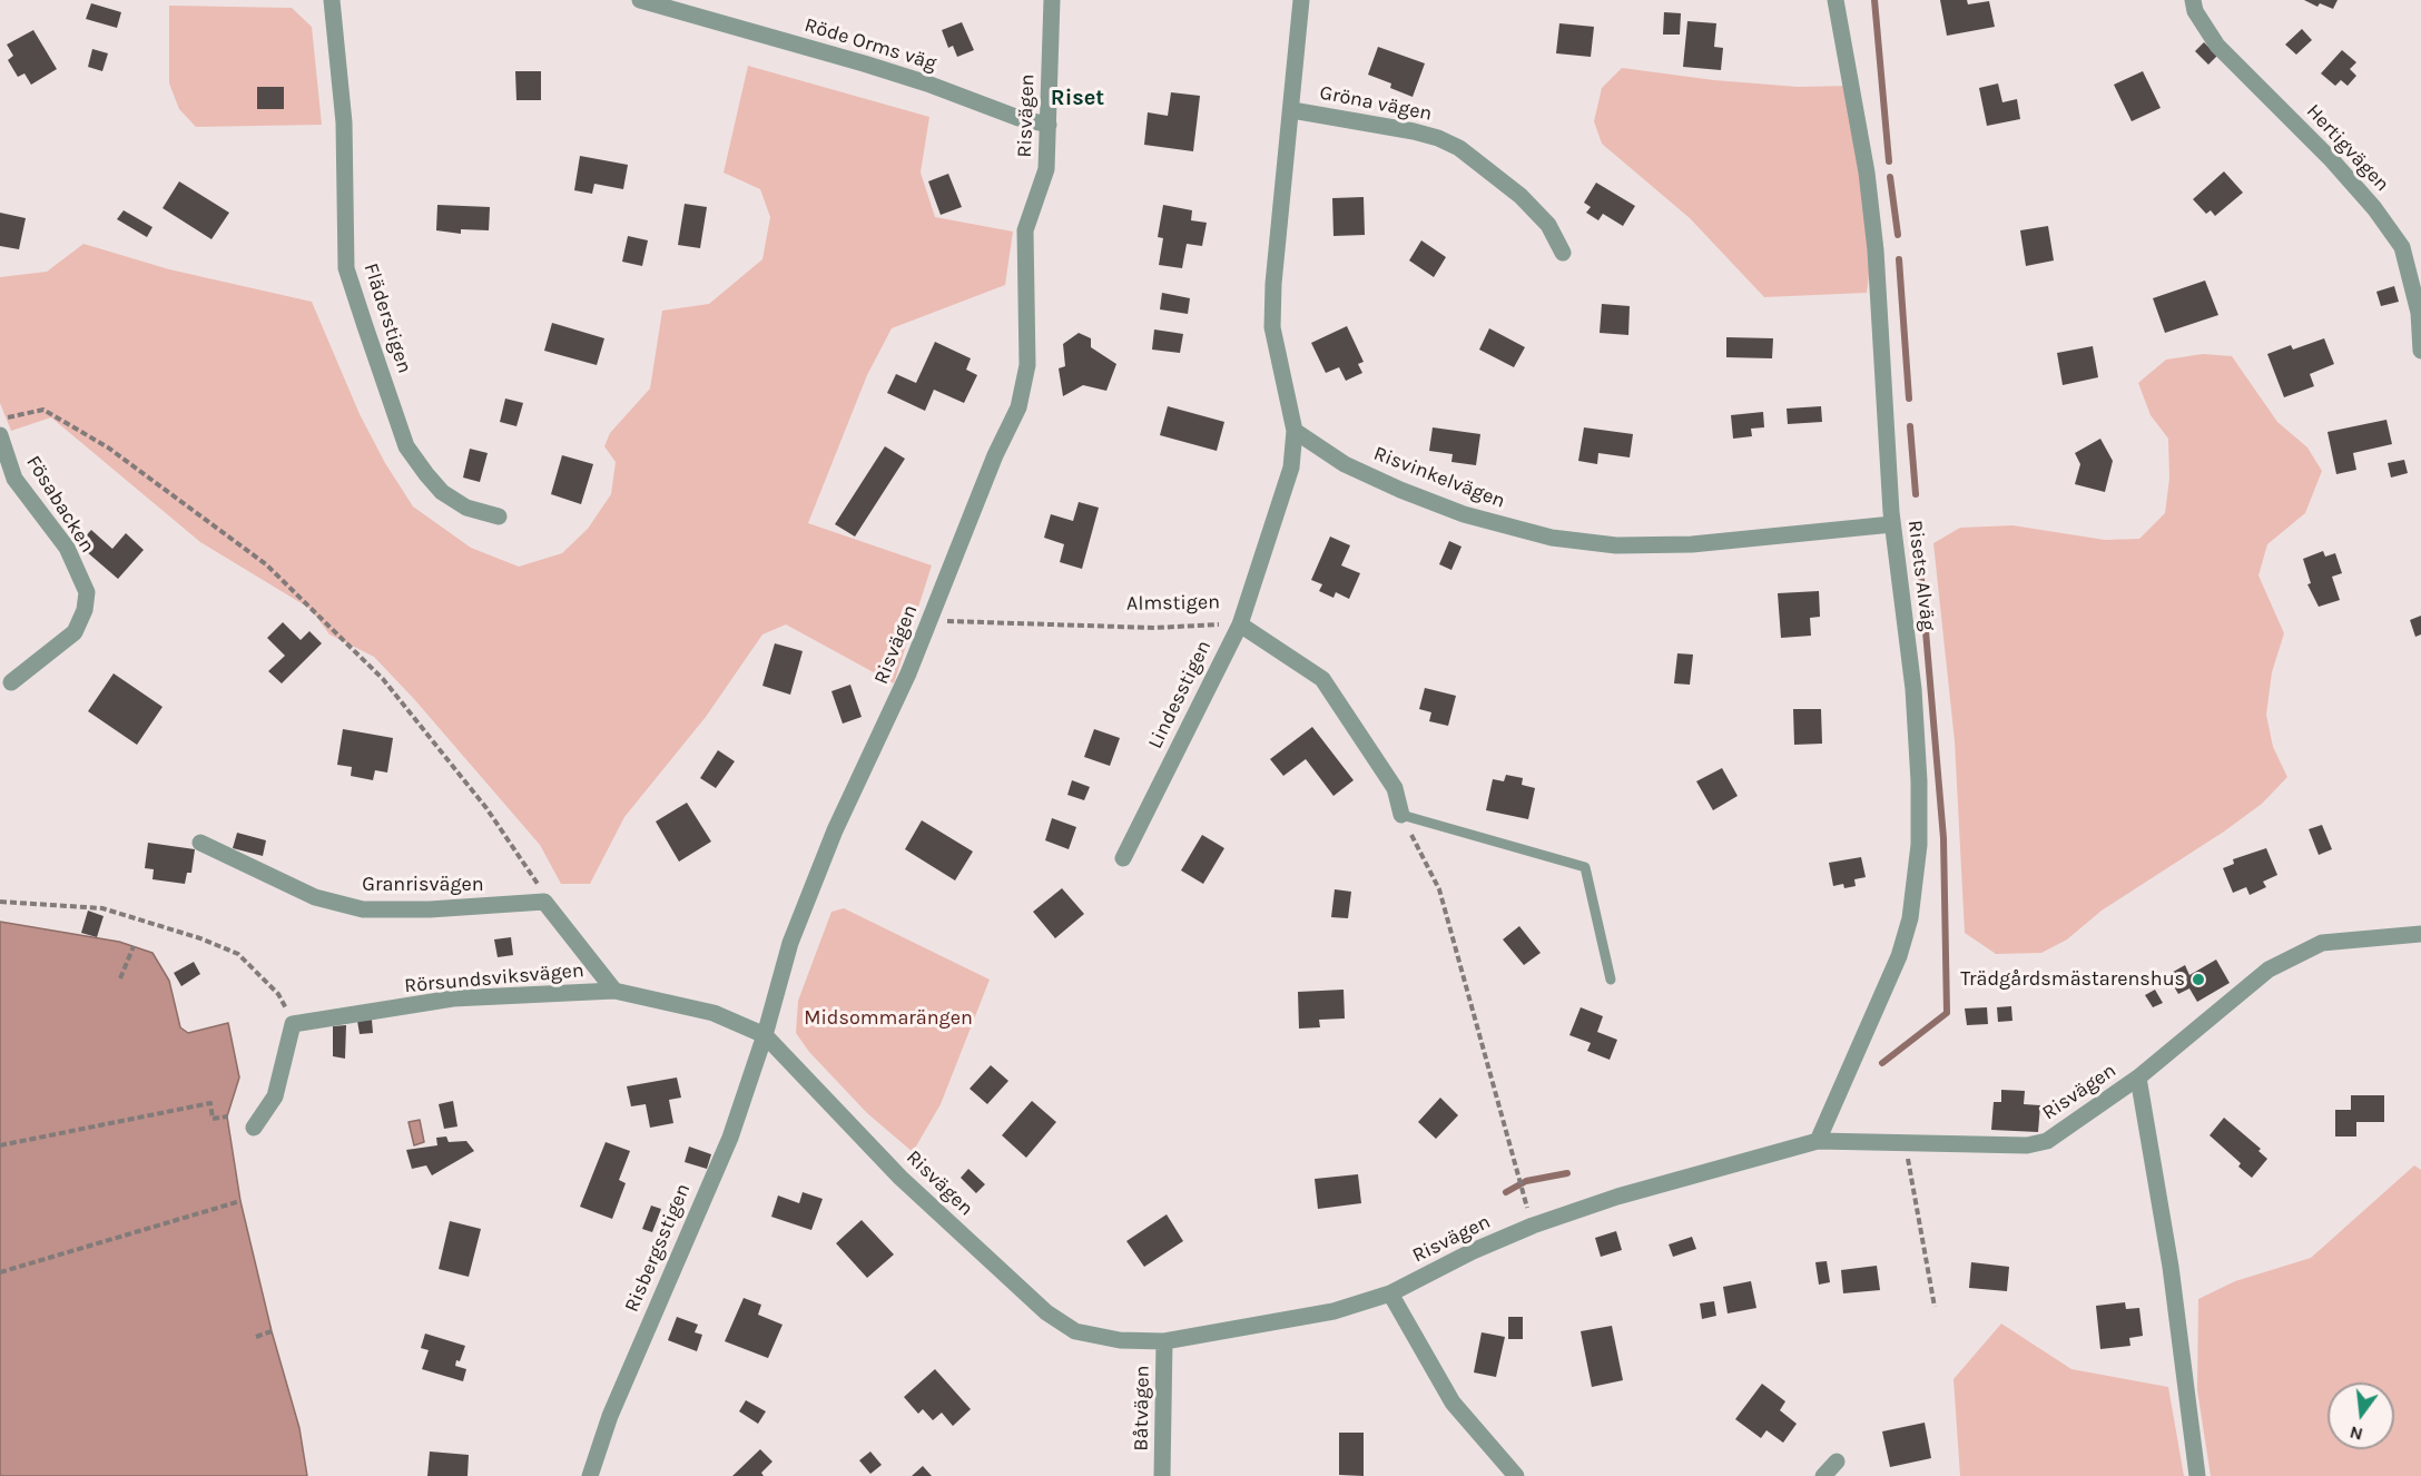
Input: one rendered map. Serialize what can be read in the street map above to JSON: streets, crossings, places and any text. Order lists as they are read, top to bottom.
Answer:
{
  "streets": {
    "street": [
      "Röde Orms väg",
      "Gröna vägen",
      "Risvägen",
      "Hertigvägen",
      "Fläderstigen",
      "Risvinkelvägen",
      "Fösabacken",
      "Risets Alväg",
      "Almstigen",
      "Lindesstigen",
      "Granrisvägen",
      "Rörsundsviksvägen",
      "Risbergsstigen",
      "Båtvägen"
    ]
  },
  "crossings": [
    ["Röde Orms väg", "Risvägen"],
    ["Risvägen", "Risets Alväg"],
    ["Risvägen", "Almstigen"],
    ["Risvägen", "Rörsundsviksvägen"],
    ["Risvägen", "Risbergsstigen"],
    ["Risvägen", "Båtvägen"],
    ["Risvinkelvägen", "Risets Alväg"],
    ["Risvinkelvägen", "Lindesstigen"],
    ["Almstigen", "Lindesstigen"],
    ["Rörsundsviksvägen", "Risbergsstigen"]
  ],
  "districts": ["Riset"],
  "parks": ["Midsommarängen"],
  "places": ["Trädgårdsmästarenshus"],
  "north": "bottom"
}
